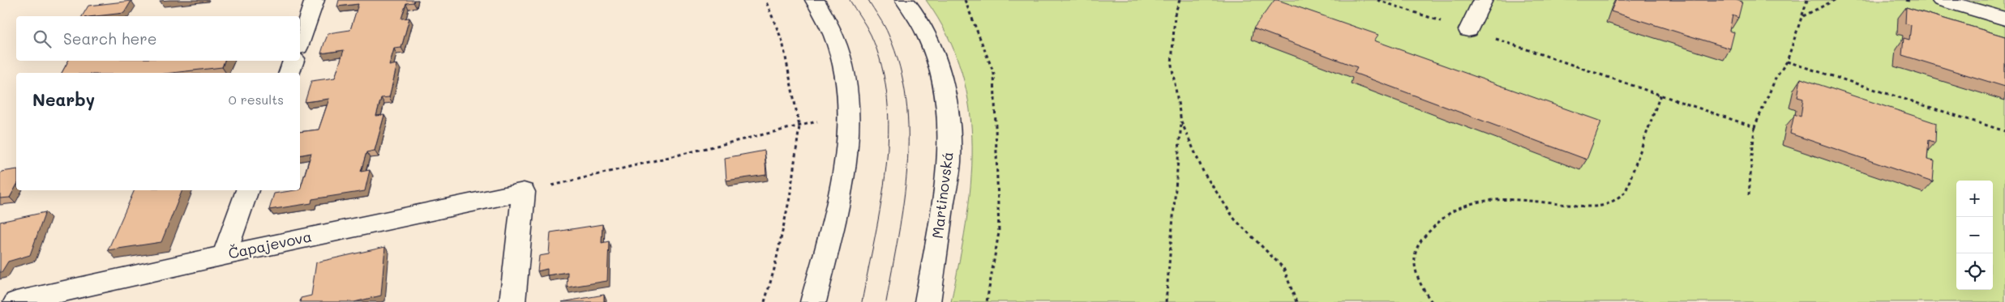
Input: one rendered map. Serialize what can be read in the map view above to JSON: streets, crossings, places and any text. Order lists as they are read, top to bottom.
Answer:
{
  "streets": {
    "street": ["Martinovská", "Čapajevova"]
  },
  "page": {
    "search": "Search here",
    "heading": ["Nearby", "0 results"],
    "map_buttons": ["+", "−"]
  }
}
